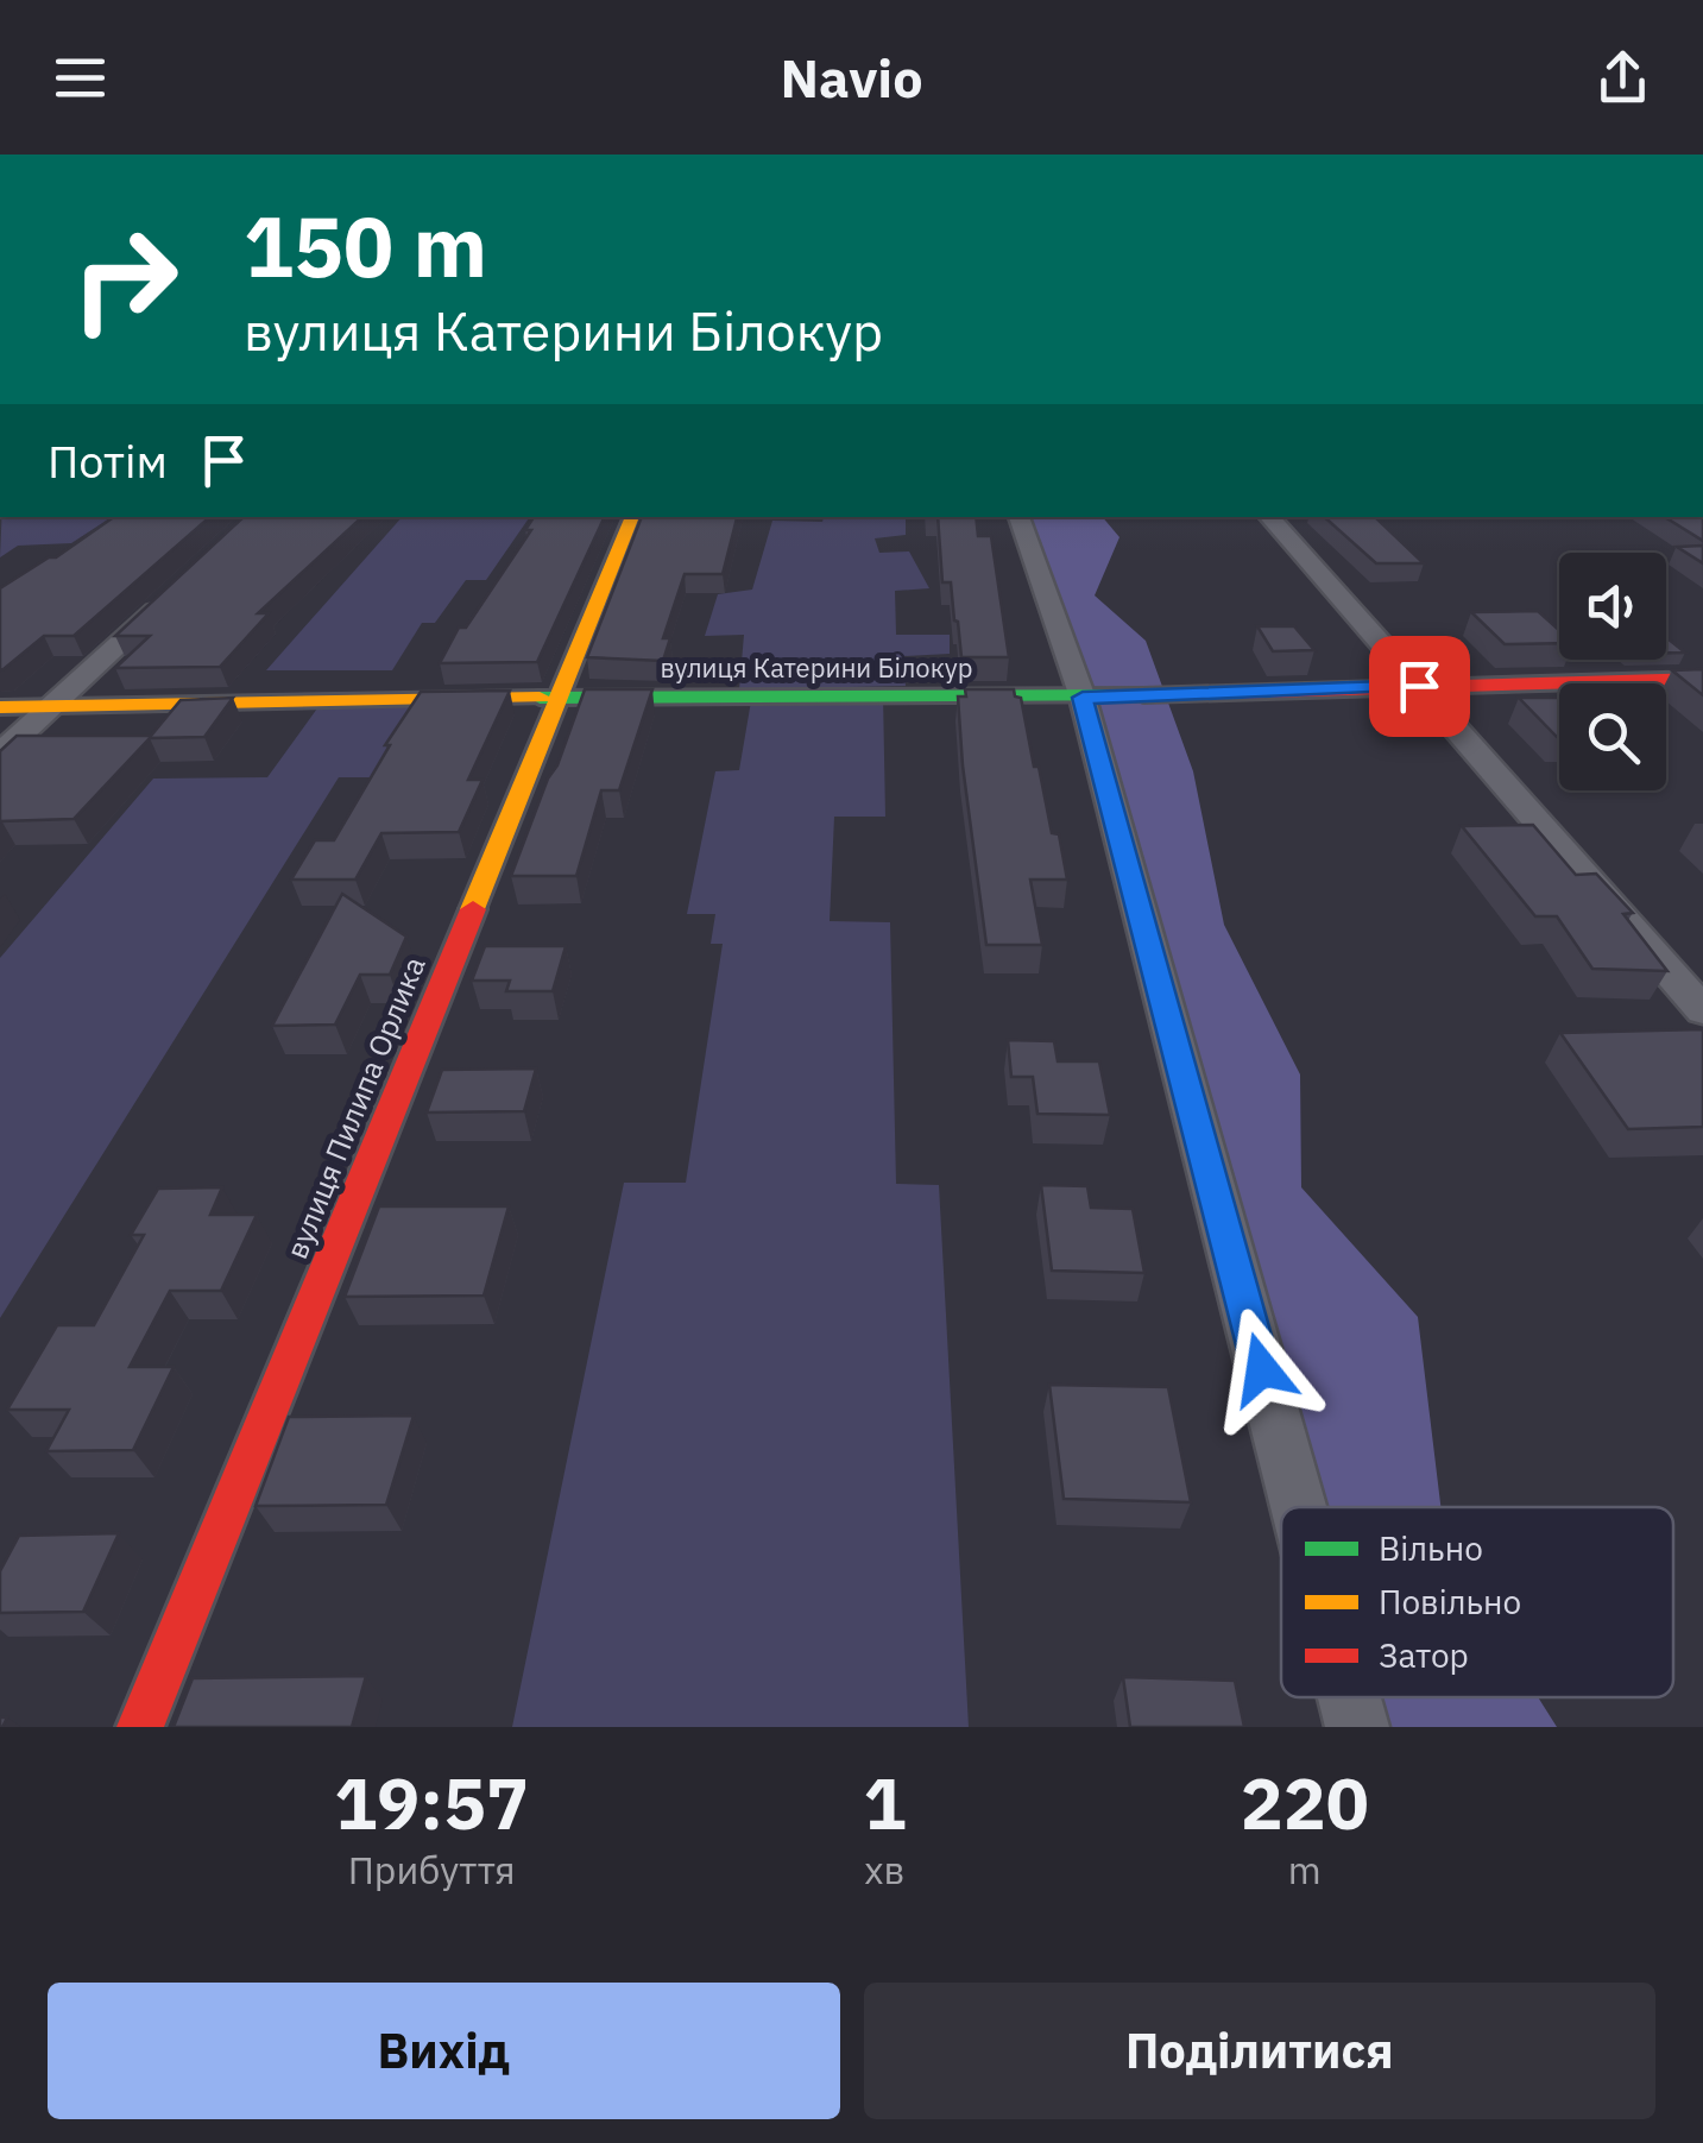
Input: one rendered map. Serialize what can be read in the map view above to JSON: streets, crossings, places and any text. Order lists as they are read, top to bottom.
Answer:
{
  "streets": {
    "street": ["вулиця Катерини Білокур", "вулиця Пилипа Орлика"]
  },
  "crossings": [
    ["вулиця Катерини Білокур", "вулиця Пилипа Орлика"]
  ],
  "legend": ["Вільно", "Повільно", "Затор"],
  "page": {
    "header": "Navio",
    "turn": ["150 m", "вулиця Катерини Білокур"],
    "then": "Потім",
    "eta": [
      "19:57",
      "Прибуття",
      "1",
      "хв",
      "220",
      "m"
    ],
    "buttons": ["Вихід", "Поділитися"]
  }
}
